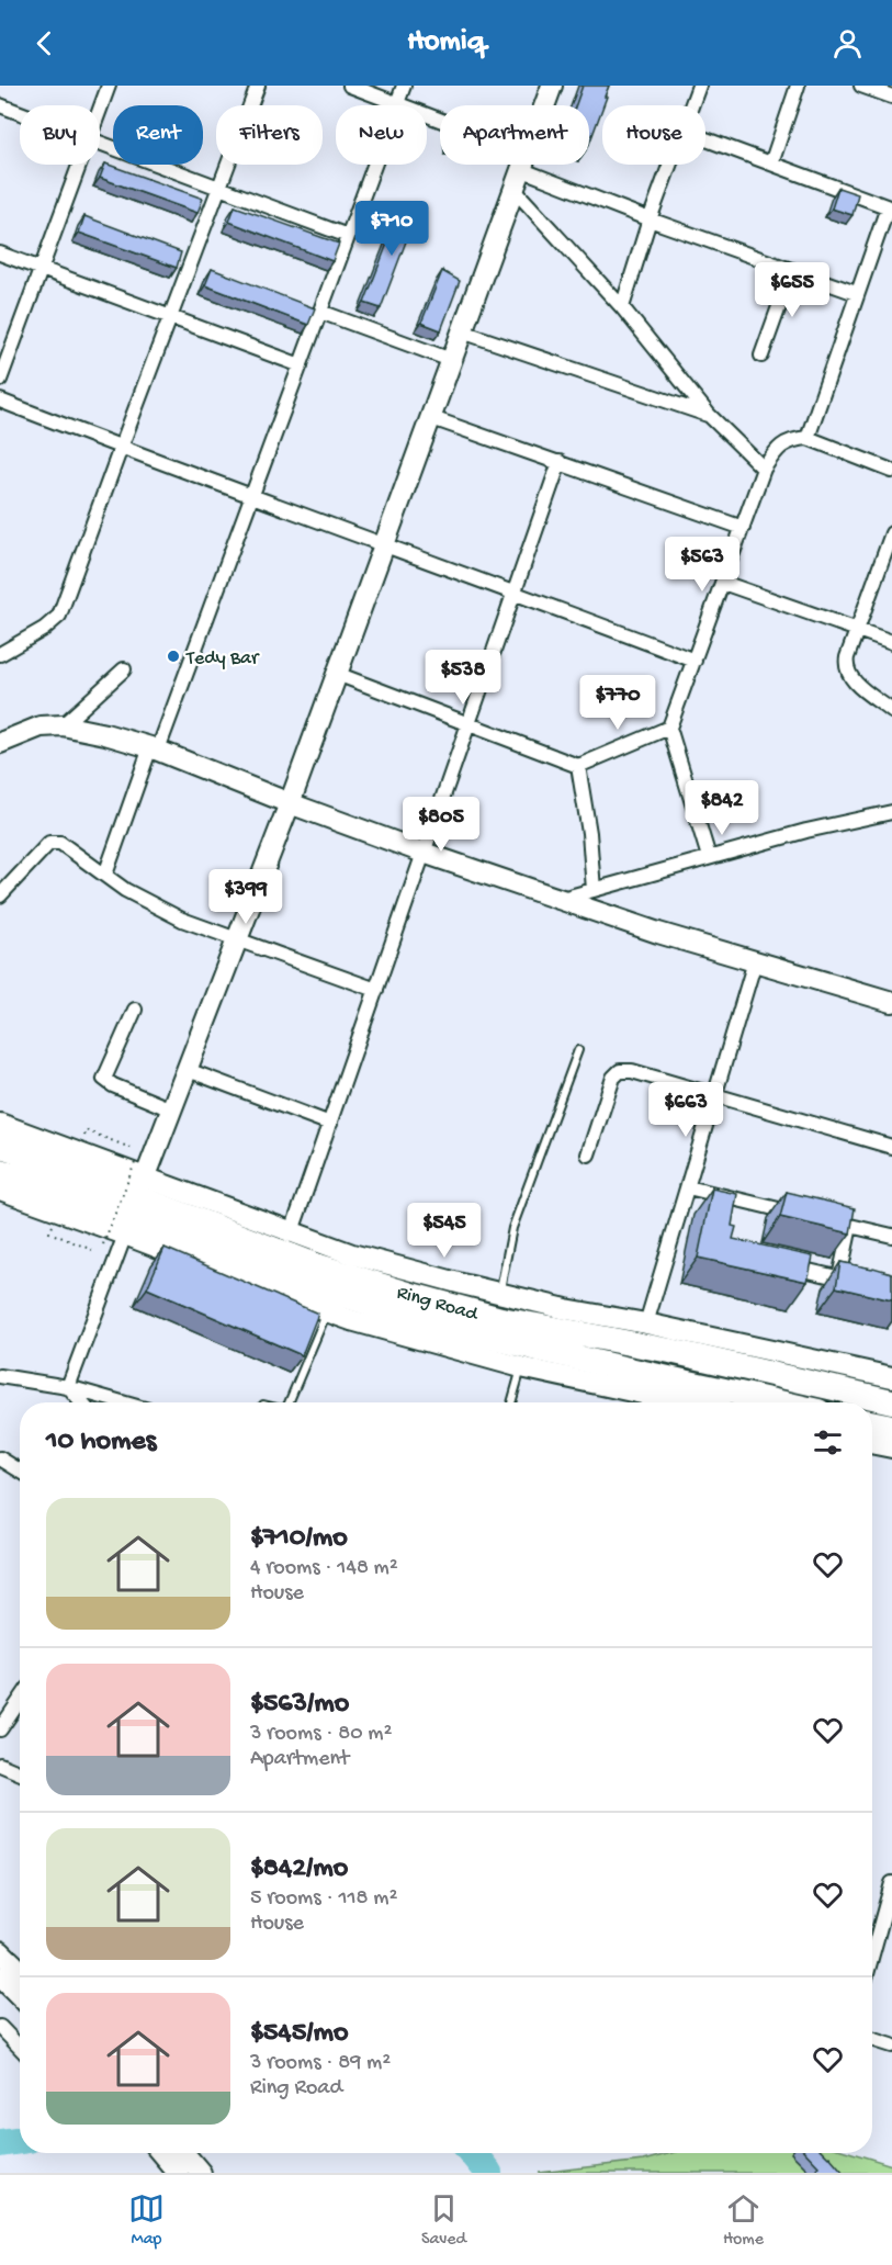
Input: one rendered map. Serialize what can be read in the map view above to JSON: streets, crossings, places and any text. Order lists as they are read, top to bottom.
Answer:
{
  "streets": {
    "highway": ["Ring Road"]
  },
  "places": ["Tedy Bar"],
  "page": {
    "header": "Homiq",
    "chip": [
      "Buy",
      "Rent",
      "Filters",
      "New",
      "Apartment",
      "House"
    ],
    "price": [
      "$710",
      "$655",
      "$563",
      "$538",
      "$770",
      "$842",
      "$805",
      "$399",
      "$663",
      "$545"
    ],
    "heading": "10 homes",
    "list": [
      {
        "name": "$710/mo",
        "note": "4 rooms · 148 m² · House"
      },
      {
        "name": "$563/mo",
        "note": "3 rooms · 80 m² · Apartment"
      },
      {
        "name": "$842/mo",
        "note": "5 rooms · 118 m² · House"
      },
      {
        "name": "$545/mo",
        "note": "3 rooms · 89 m² · Ring Road"
      }
    ],
    "tabs": ["Map", "Saved", "Home"]
  }
}
